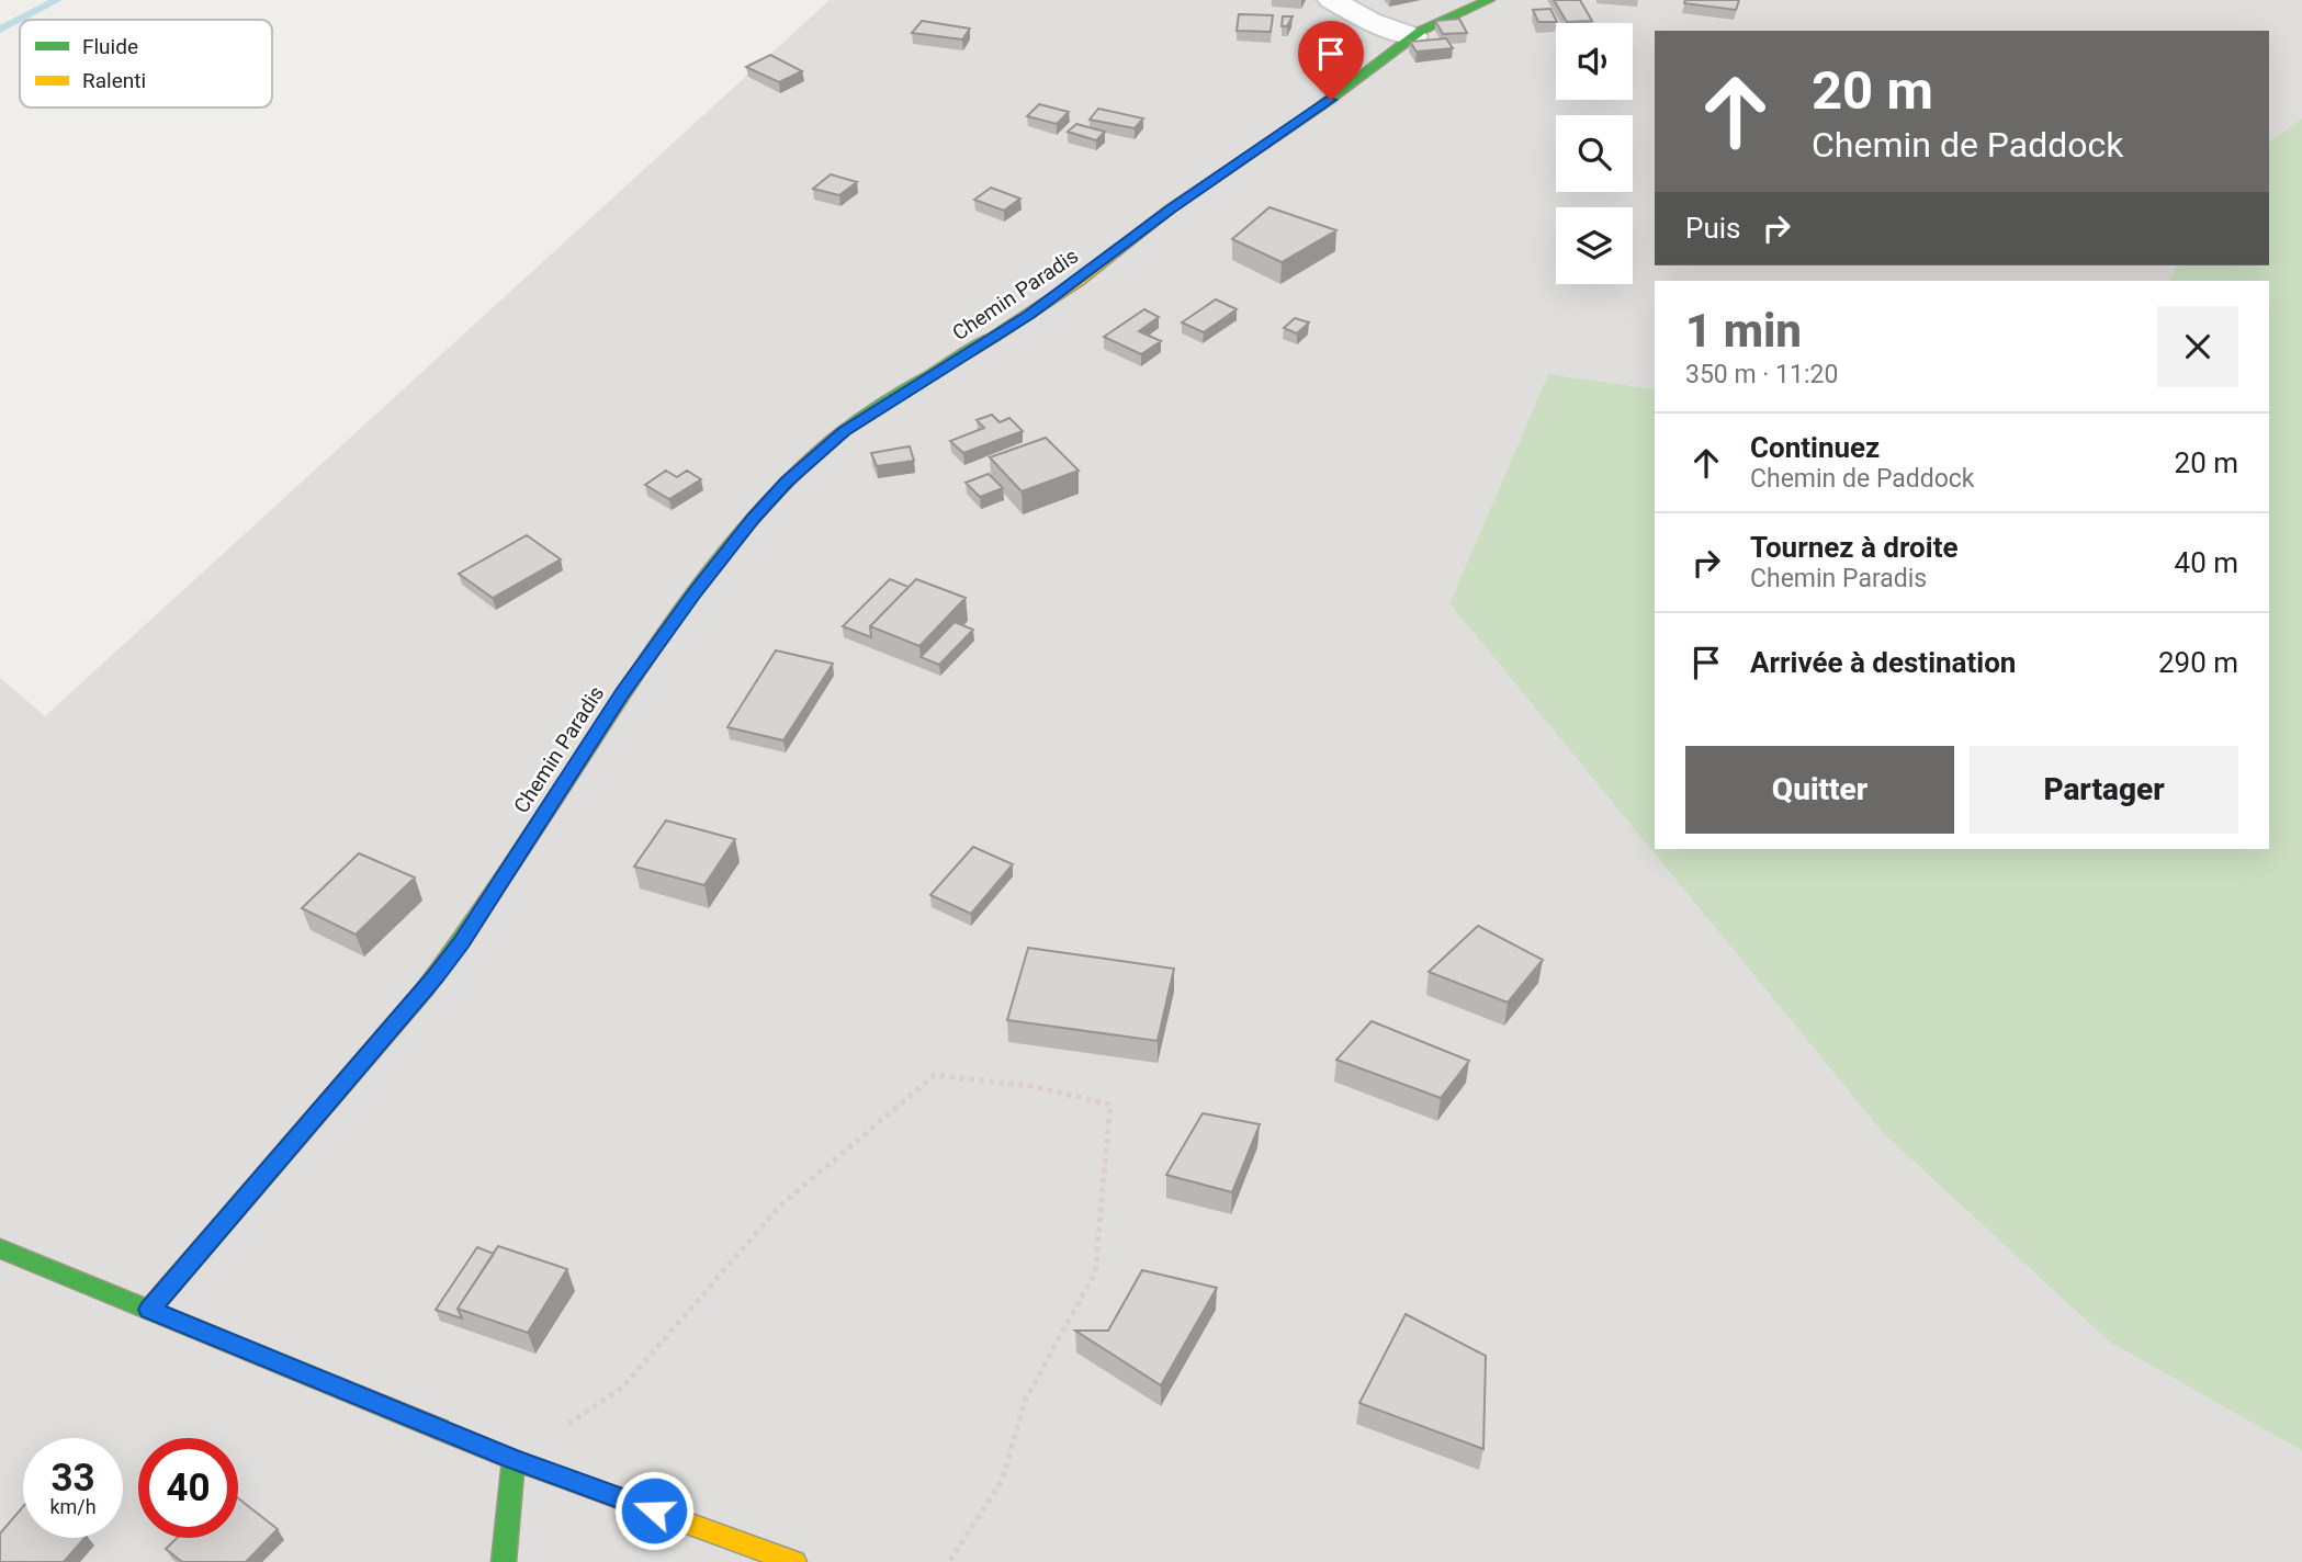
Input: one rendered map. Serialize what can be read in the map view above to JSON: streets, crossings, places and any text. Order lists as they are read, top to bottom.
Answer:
{
  "streets": {
    "street": ["Chemin Paradis"]
  },
  "legend": ["Fluide", "Ralenti"],
  "page": {
    "turn": ["20 m", "Chemin de Paddock"],
    "then": "Puis",
    "heading": ["1 min", "350 m · 11:20"],
    "list": [
      {
        "name": "Continuez",
        "note": "Chemin de Paddock",
        "value": "20 m"
      },
      {
        "name": "Tournez à droite",
        "note": "Chemin Paradis",
        "value": "40 m"
      },
      {
        "name": "Arrivée à destination",
        "value": "290 m"
      }
    ],
    "buttons": ["Quitter", "Partager"],
    "speed": "33 km/h",
    "limit": "40"
  }
}
